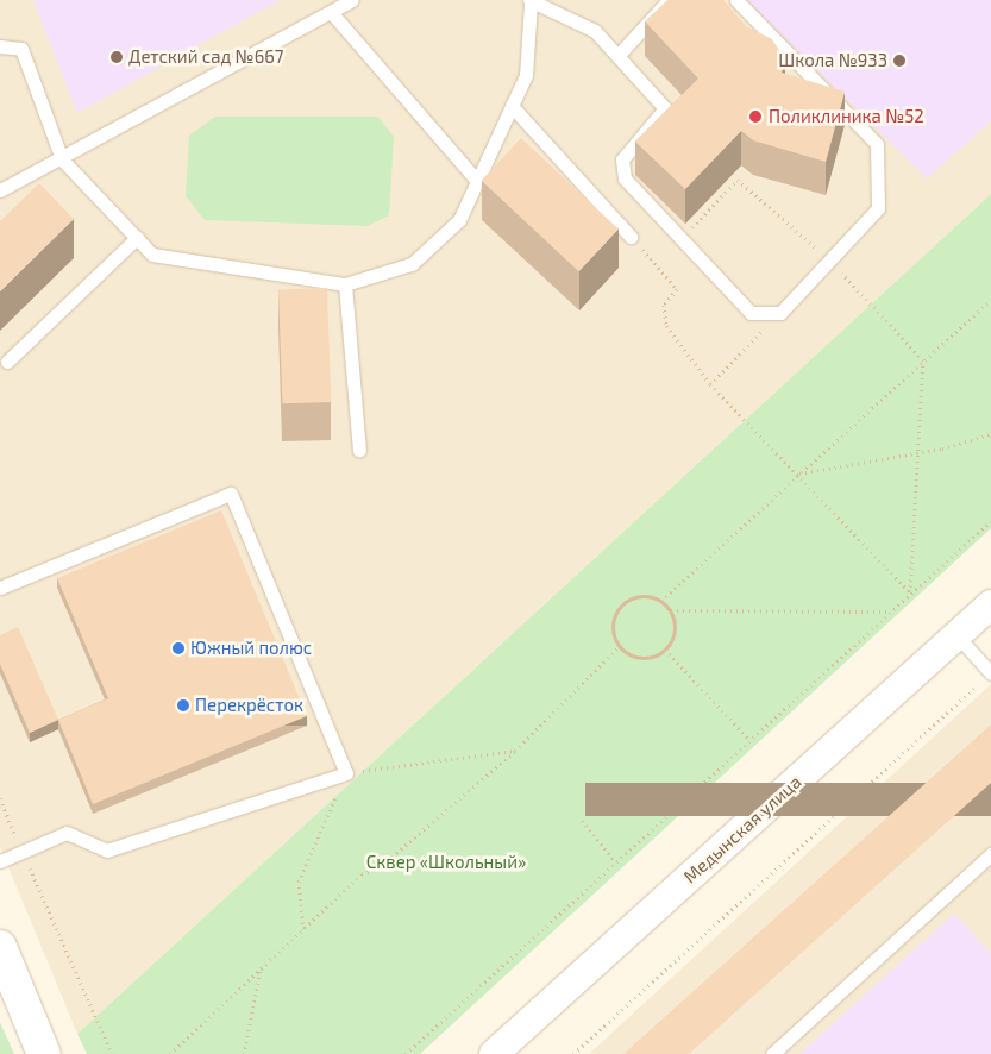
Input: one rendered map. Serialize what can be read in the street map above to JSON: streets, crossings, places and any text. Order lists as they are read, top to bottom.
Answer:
{
  "streets": {
    "street": ["Медынская улица"]
  },
  "parks": ["Сквер «Школьный»"],
  "places": [
    "Детский сад №667",
    "Школа №933",
    "Поликлиника №52",
    "Южный полюс",
    "Перекрёсток"
  ]
}
